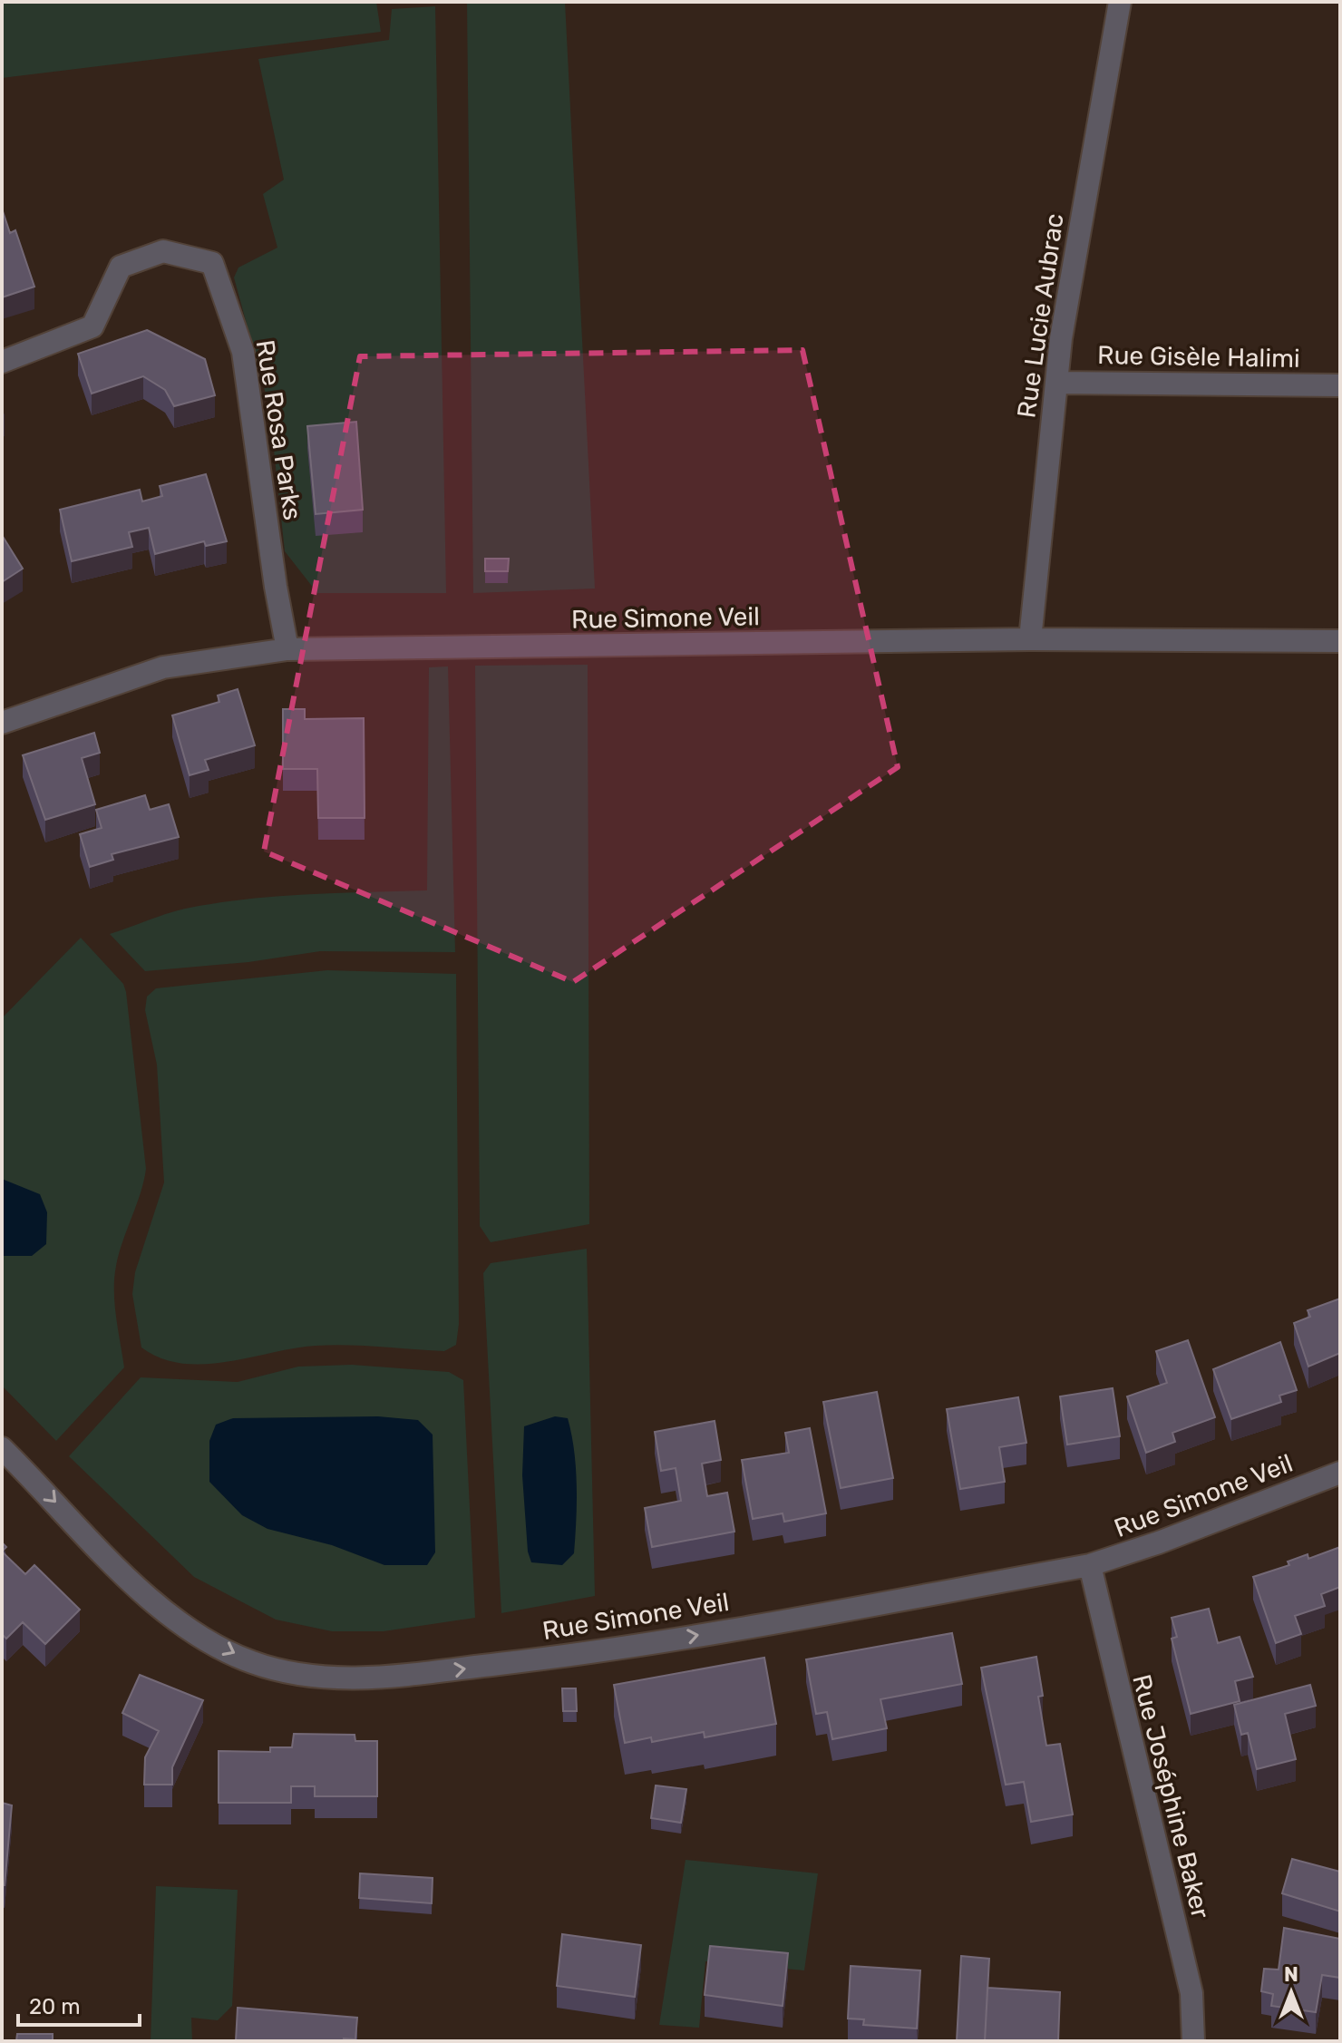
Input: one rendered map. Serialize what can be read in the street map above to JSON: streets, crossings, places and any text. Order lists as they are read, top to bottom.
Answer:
{
  "streets": {
    "street": [
      "Rue Lucie Aubrac",
      "Rue Gisèle Halimi",
      "Rue Rosa Parks",
      "Rue Simone Veil",
      "Rue Joséphine Baker"
    ]
  },
  "crossings": [
    ["Rue Lucie Aubrac", "Rue Gisèle Halimi"],
    ["Rue Lucie Aubrac", "Rue Simone Veil"],
    ["Rue Rosa Parks", "Rue Simone Veil"],
    ["Rue Simone Veil", "Rue Joséphine Baker"]
  ],
  "one_way": ["Rue Simone Veil"],
  "scale_bar": "20 m",
  "north": "top"
}
